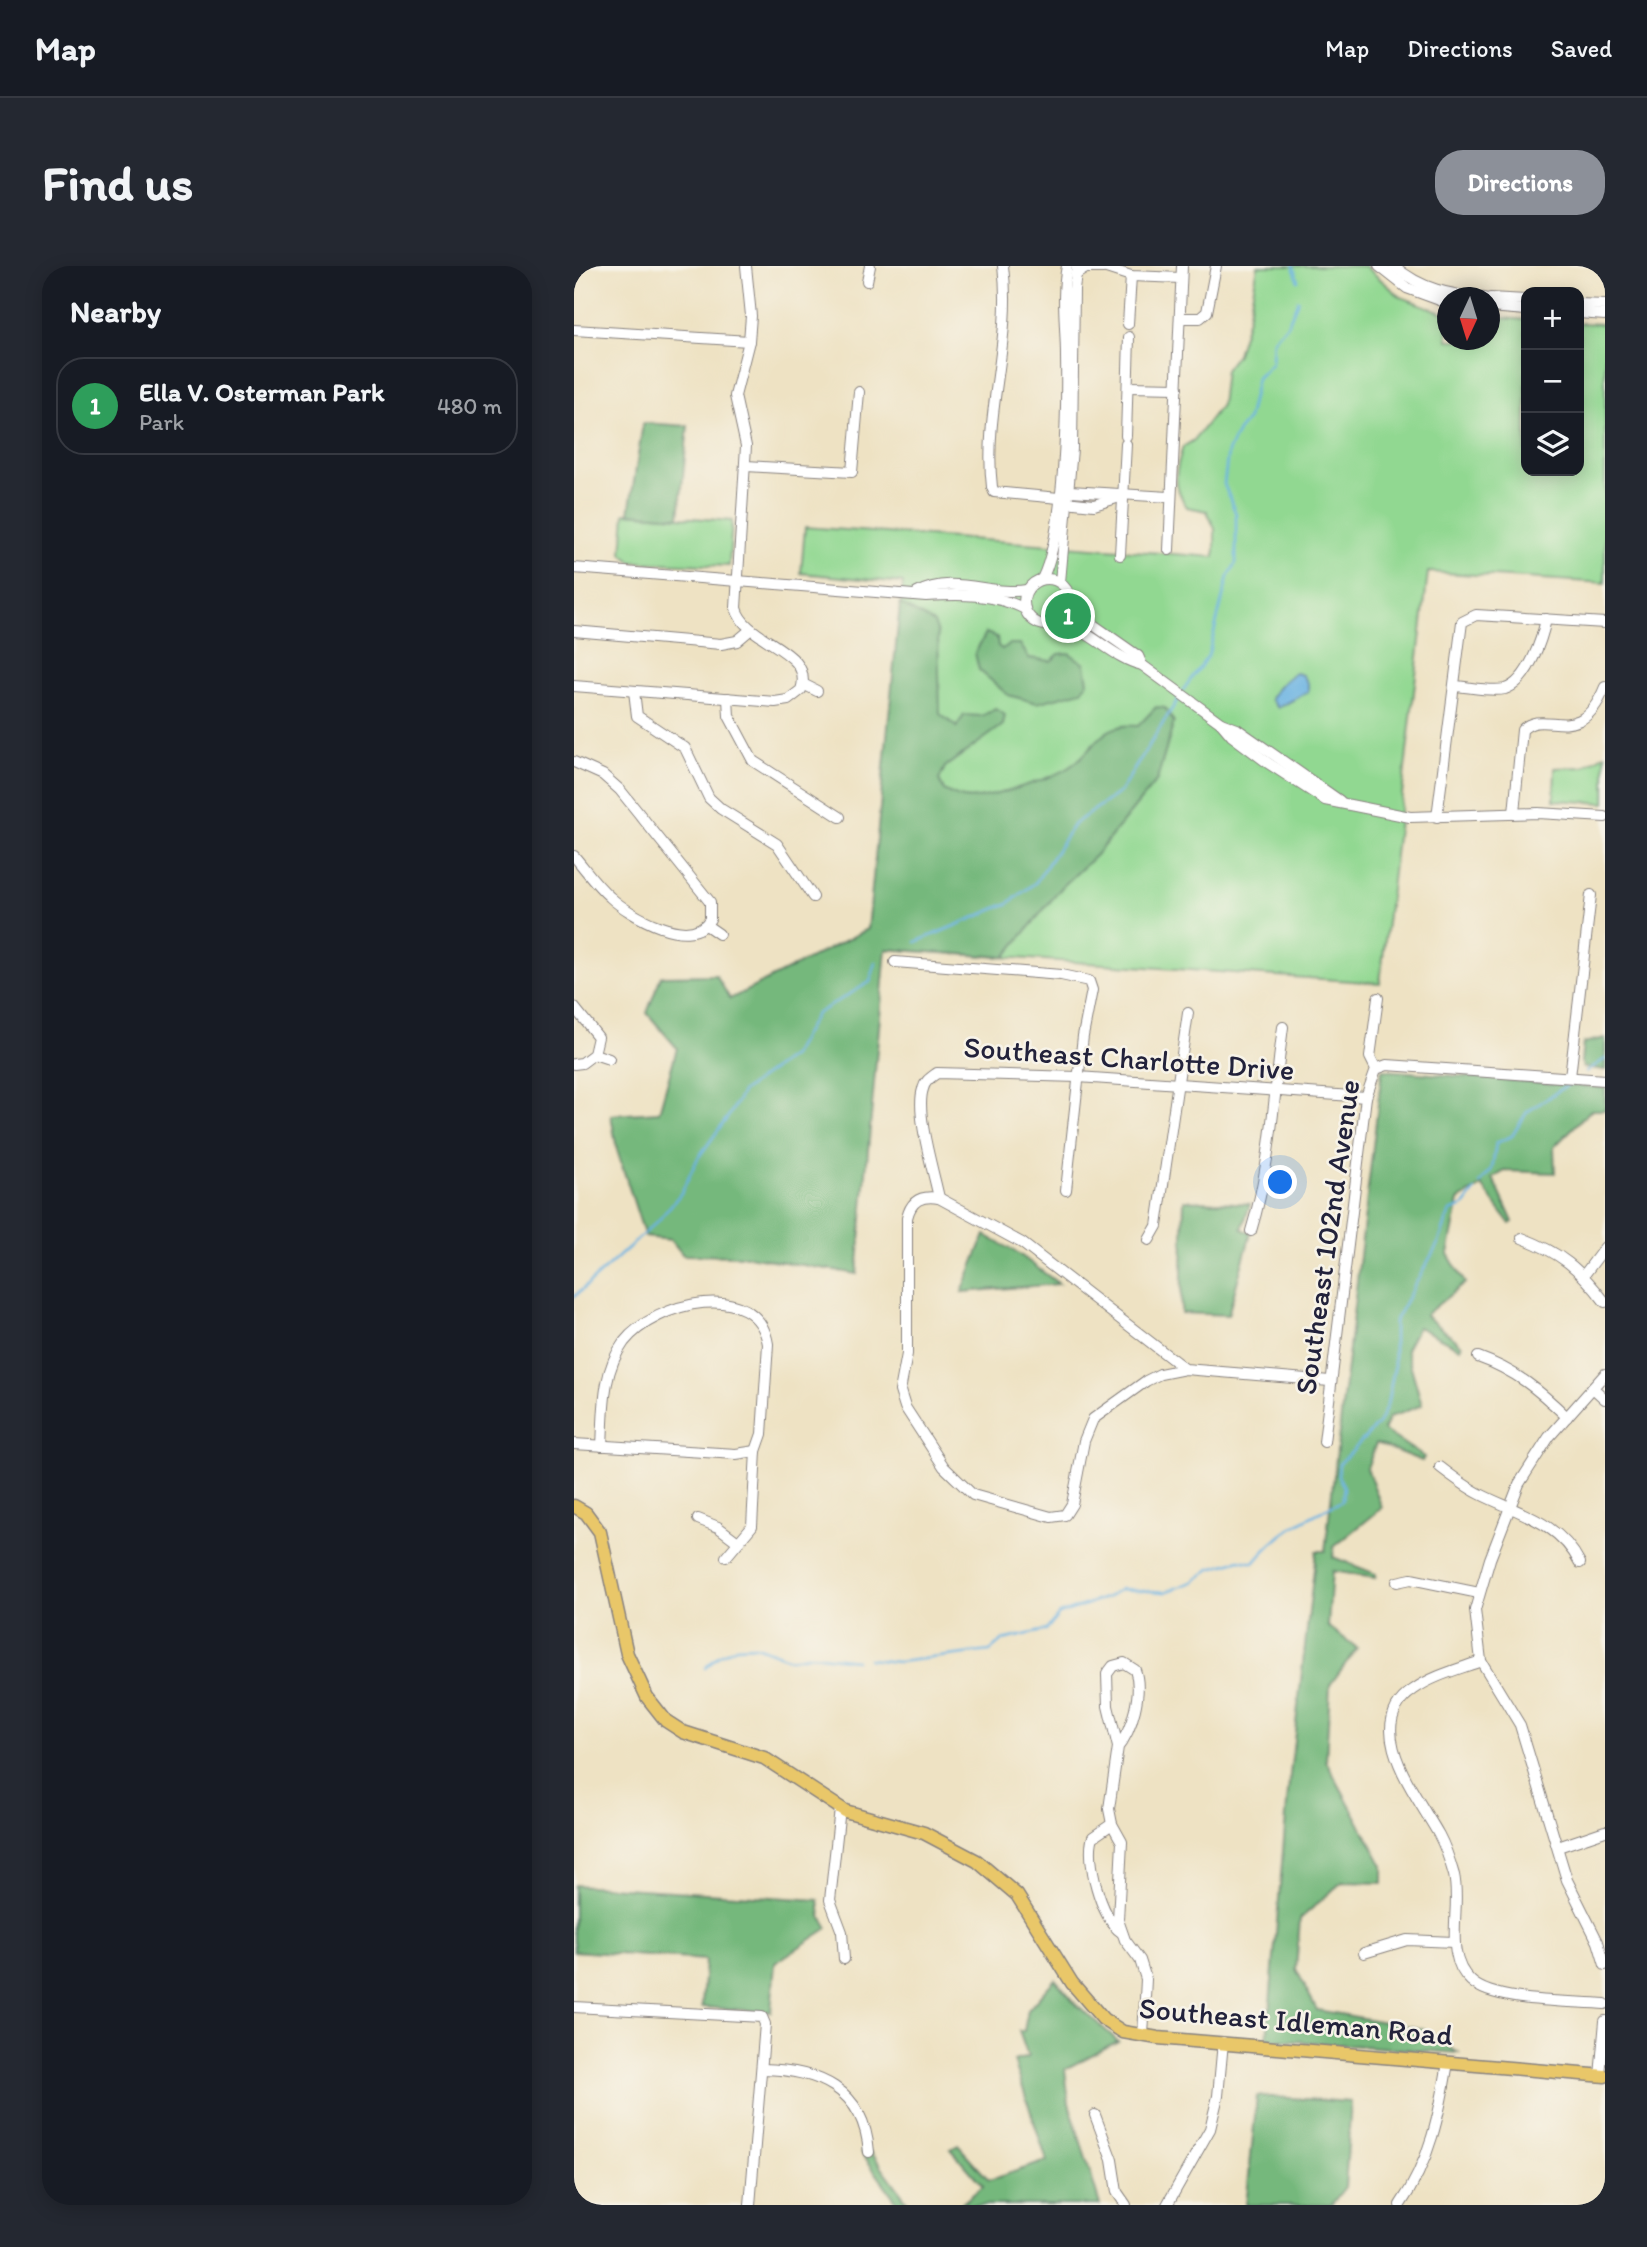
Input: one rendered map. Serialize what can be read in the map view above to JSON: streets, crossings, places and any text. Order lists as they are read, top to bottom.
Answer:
{
  "streets": {
    "main road": ["Southeast Idleman Road"],
    "street": ["Southeast Charlotte Drive", "Southeast 102nd Avenue"]
  },
  "crossings": [
    ["Southeast Charlotte Drive", "Southeast 102nd Avenue"]
  ],
  "north": "bottom",
  "page": {
    "header": "Map",
    "nav": ["Map", "Directions", "Saved"],
    "buttons": "Directions",
    "title": "Find us",
    "heading": "Nearby",
    "map_buttons": ["+", "−"],
    "list": [
      {
        "mark": "1",
        "name": "Ella V. Osterman Park",
        "note": "Park",
        "value": "480 m"
      }
    ],
    "pins": "1"
  }
}
